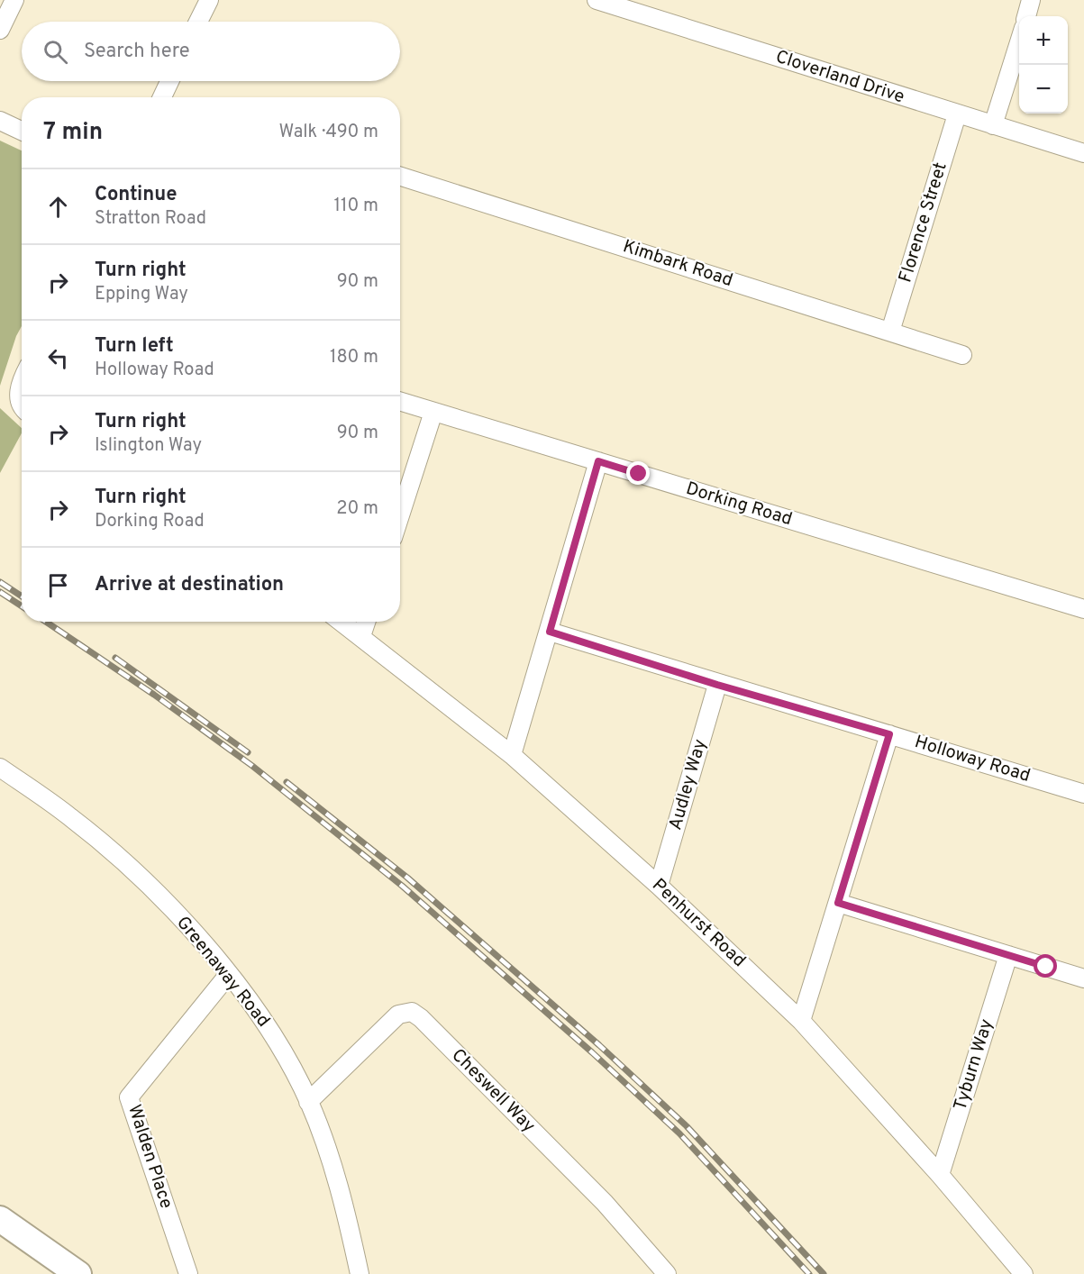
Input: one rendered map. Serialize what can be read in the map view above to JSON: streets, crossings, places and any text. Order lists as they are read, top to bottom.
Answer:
{
  "streets": {
    "street": [
      "Cloverland Drive",
      "Florence Street",
      "Kimbark Road",
      "Dorking Road",
      "Holloway Road",
      "Audley Way",
      "Penhurst Road",
      "Greenaway Road",
      "Tyburn Way",
      "Cheswell Way",
      "Walden Place"
    ]
  },
  "crossings": [
    ["Cloverland Drive", "Florence Street"],
    ["Florence Street", "Kimbark Road"],
    ["Holloway Road", "Audley Way"],
    ["Audley Way", "Penhurst Road"],
    ["Penhurst Road", "Tyburn Way"],
    ["Greenaway Road", "Cheswell Way"],
    ["Greenaway Road", "Walden Place"]
  ],
  "page": {
    "map_buttons": ["+", "−"],
    "search": "Search here",
    "heading": ["7 min", "Walk · 490 m"],
    "list": [
      ["Continue", "Stratton Road", "110 m"],
      ["Turn right", "Epping Way", "90 m"],
      ["Turn left", "Holloway Road", "180 m"],
      ["Turn right", "Islington Way", "90 m"],
      ["Turn right", "Dorking Road", "20 m"],
      "Arrive at destination"
    ]
  }
}
